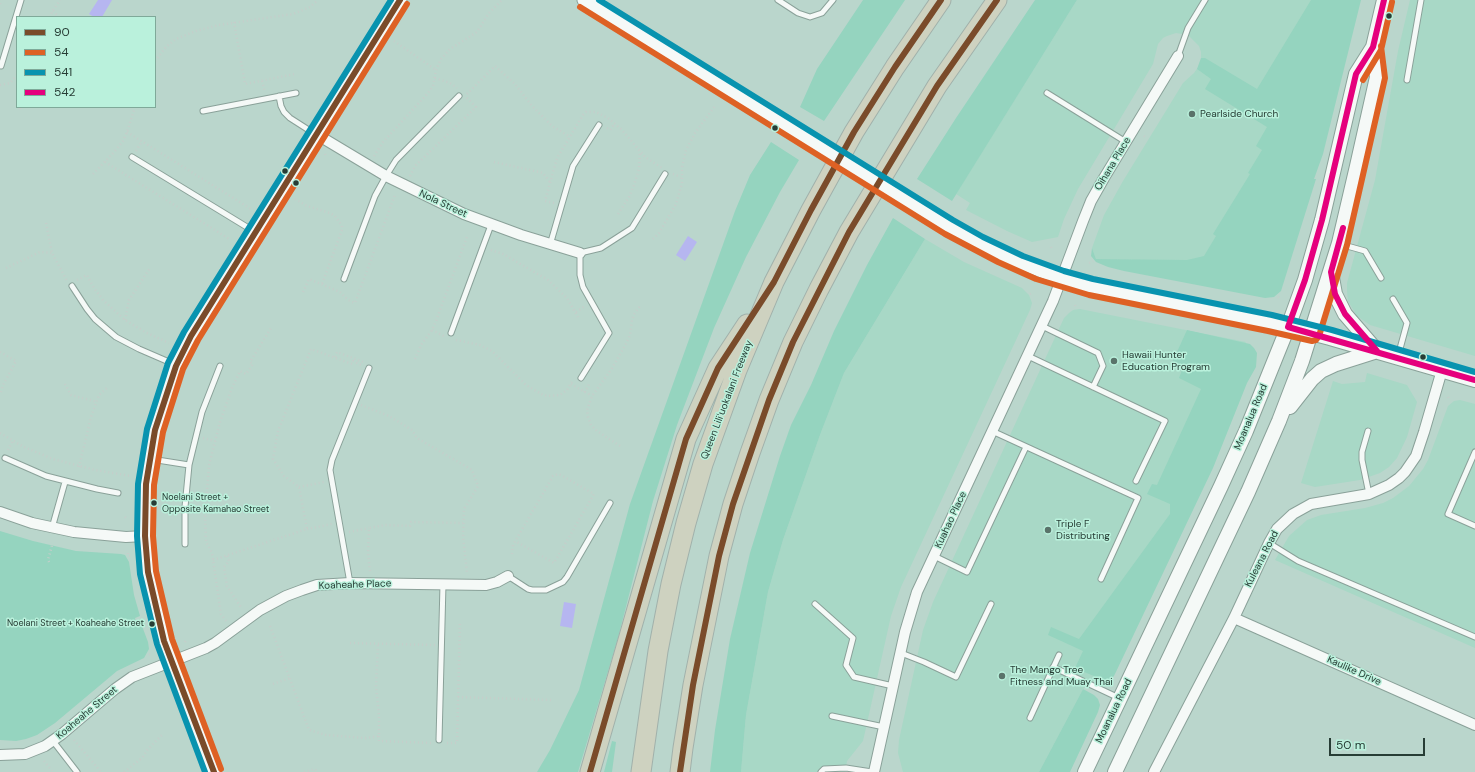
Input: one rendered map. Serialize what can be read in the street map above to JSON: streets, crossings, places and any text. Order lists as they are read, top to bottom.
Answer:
{
  "streets": {
    "highway": ["Queen Liliʻuokalani Freeway"],
    "main road": ["Moanalua Road"],
    "street": [
      "Oihana Place",
      "Nola Street",
      "Kuahao Place",
      "Kuleana Road",
      "Koaheahe Place",
      "Kaulike Drive",
      "Koaheahe Street"
    ]
  },
  "crossings": [
    ["Oihana Place", "Kuahao Place"],
    ["Kuleana Road", "Kaulike Drive"],
    ["Koaheahe Place", "Koaheahe Street"]
  ],
  "places": [
    "Pearlside Church",
    "Hawaii Hunter Education Program",
    "Noelani Street + Opposite Kamahao Street",
    "Triple F Distributing",
    "Noelani Street + Koaheahe Street",
    "The Mango Tree Fitness and Muay Thai"
  ],
  "lines": [
    "transit line 90",
    "transit line 541",
    "transit line 542",
    "transit line 54"
  ],
  "legend": [
    "90",
    "54",
    "541",
    "542"
  ],
  "scale_bar": "50 m"
}
